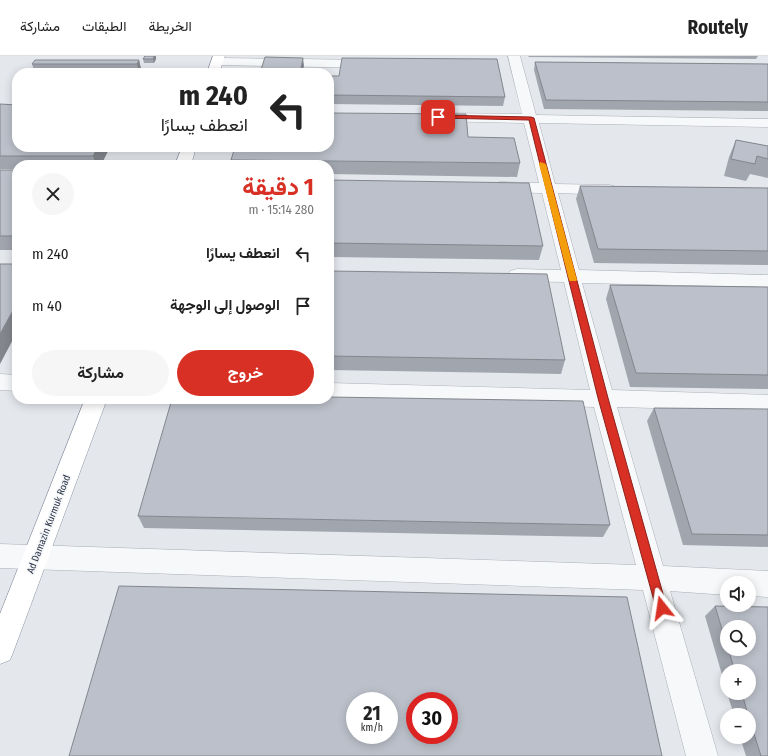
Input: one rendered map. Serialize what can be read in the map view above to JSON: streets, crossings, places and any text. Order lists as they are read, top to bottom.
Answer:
{
  "streets": {
    "highway": ["Ad Damazin Kurmuk Road"]
  },
  "page": {
    "header": "Routely",
    "nav": ["الخريطة", "الطبقات", "مشاركة"],
    "turn": ["240 m", "انعطف يسارًا"],
    "heading": ["1 دقيقة", "280 m · 15:14"],
    "list": [
      {
        "name": "انعطف يسارًا",
        "value": "240 m"
      },
      {
        "name": "الوصول إلى الوجهة",
        "value": "40 m"
      }
    ],
    "buttons": ["خروج", "مشاركة"],
    "map_buttons": ["+", "−"],
    "speed": "21 km/h",
    "limit": "30"
  }
}
